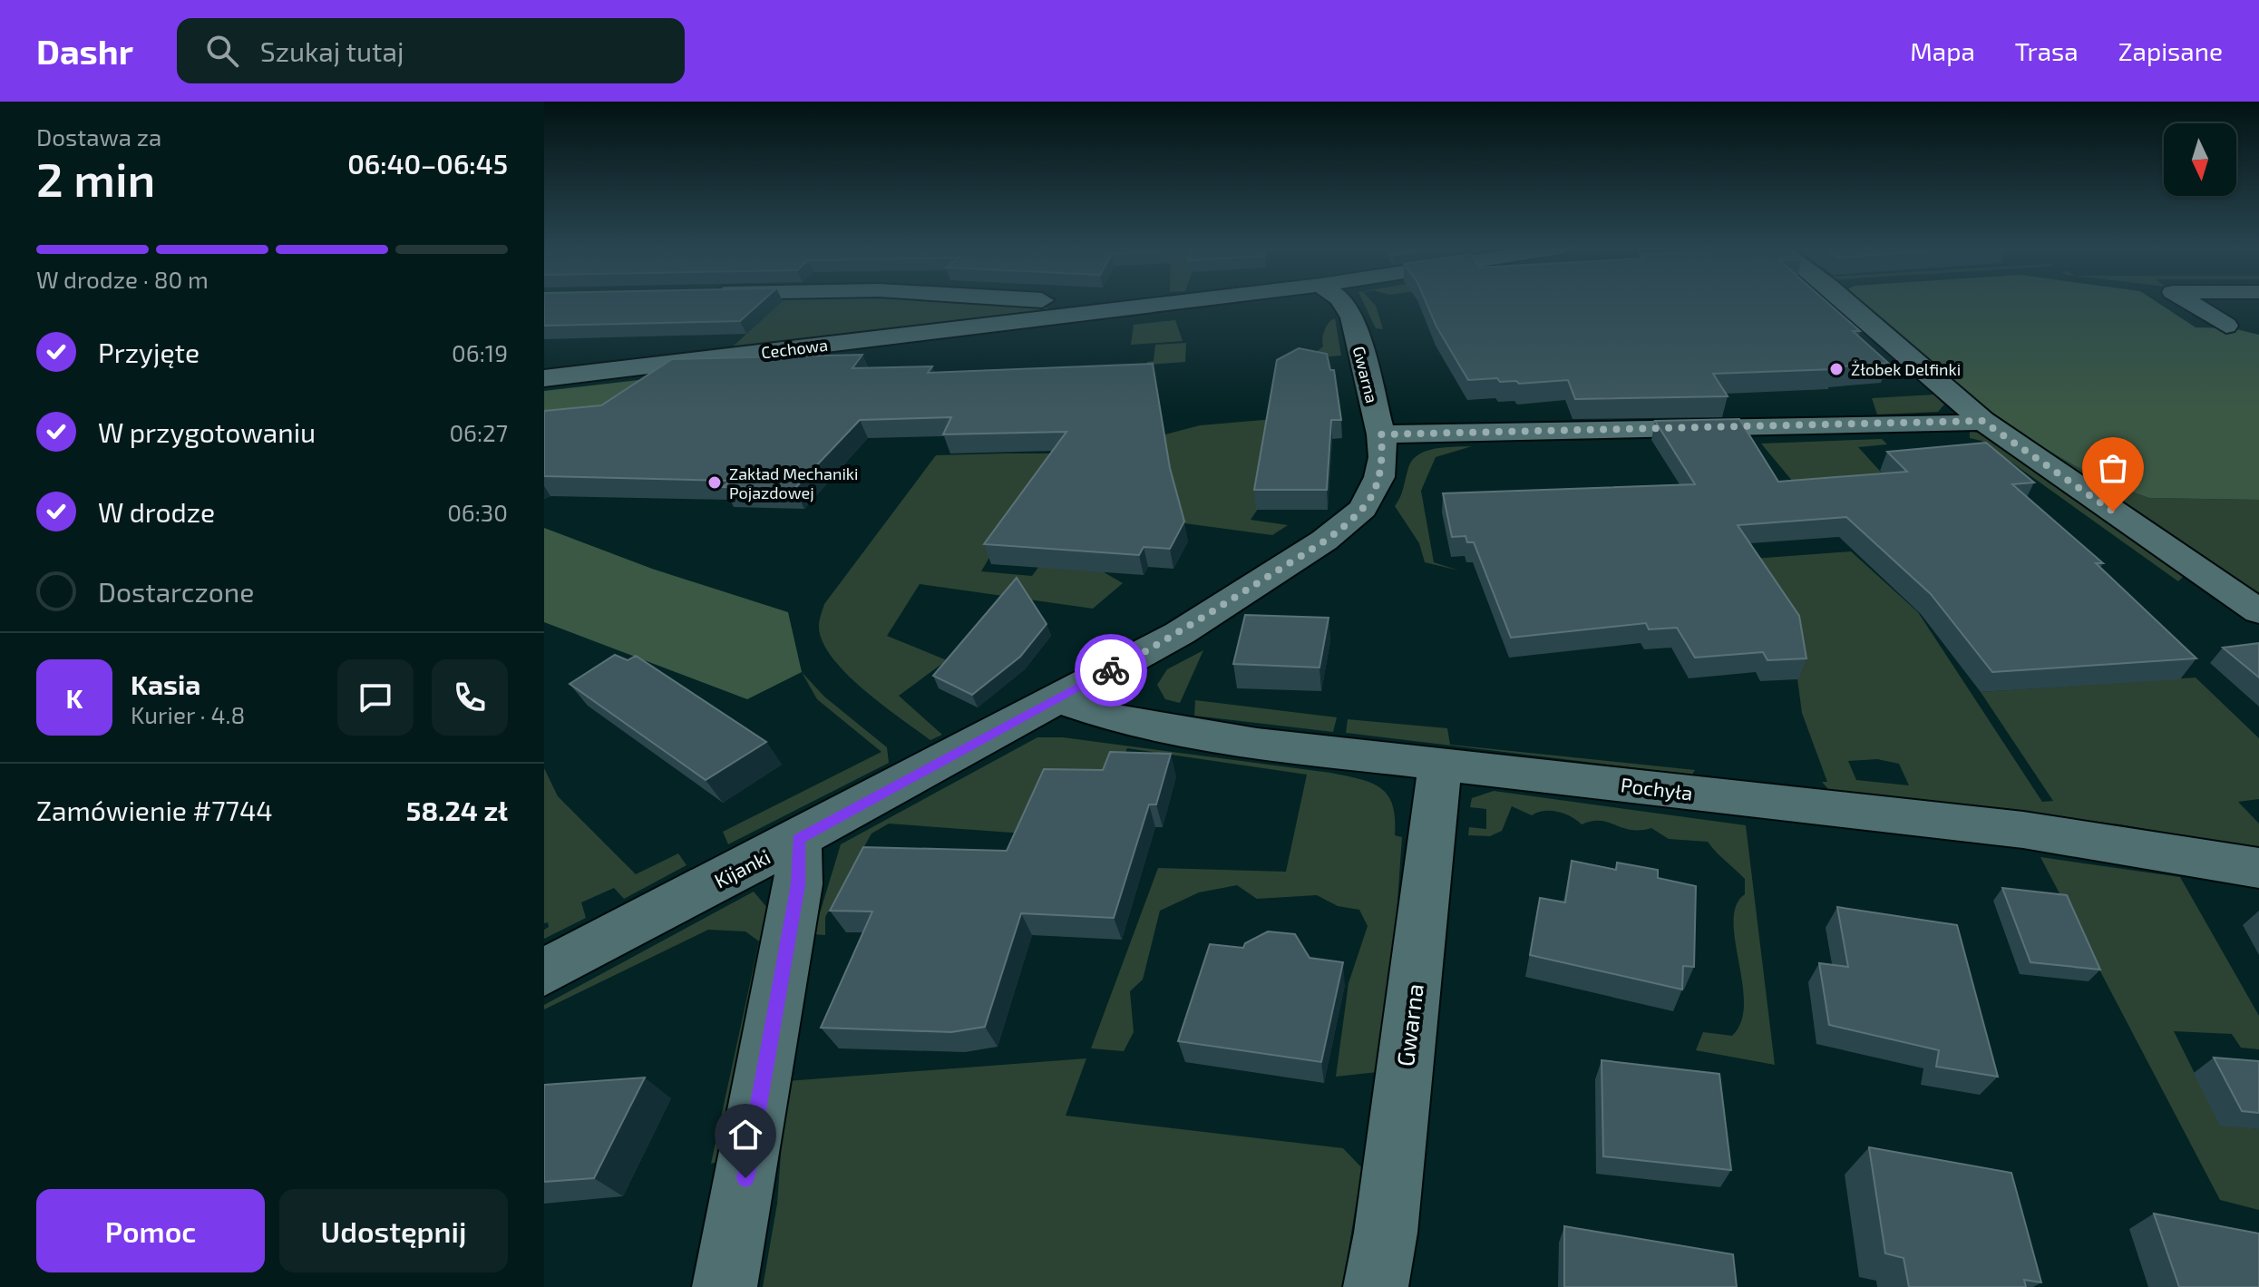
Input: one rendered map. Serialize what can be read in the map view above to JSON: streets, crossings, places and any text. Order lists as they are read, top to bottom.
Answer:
{
  "streets": {
    "street": [
      "Cechowa",
      "Gwarna",
      "Pochyła",
      "Kijanki"
    ]
  },
  "crossings": [
    ["Gwarna", "Pochyła"],
    ["Gwarna", "Kijanki"],
    ["Pochyła", "Kijanki"]
  ],
  "places": ["Żłobek Delfinki", "Zakład Mechaniki Pojazdowej"],
  "north": "bottom",
  "page": {
    "header": "Dashr",
    "search": "Szukaj tutaj",
    "nav": ["Mapa", "Trasa", "Zapisane"],
    "heading": ["2 min", "Dostawa za", "06:40–06:45"],
    "panel": [
      "Kasia",
      "Kurier · 4.8",
      "Zamówienie #7744",
      "58.24 zł"
    ],
    "bar": "W drodze · 80 m",
    "list": [
      ["Przyjęte", "06:19"],
      ["W przygotowaniu", "06:27"],
      ["W drodze", "06:30"],
      "Dostarczone"
    ],
    "round": "K",
    "buttons": ["Pomoc", "Udostępnij"]
  }
}
